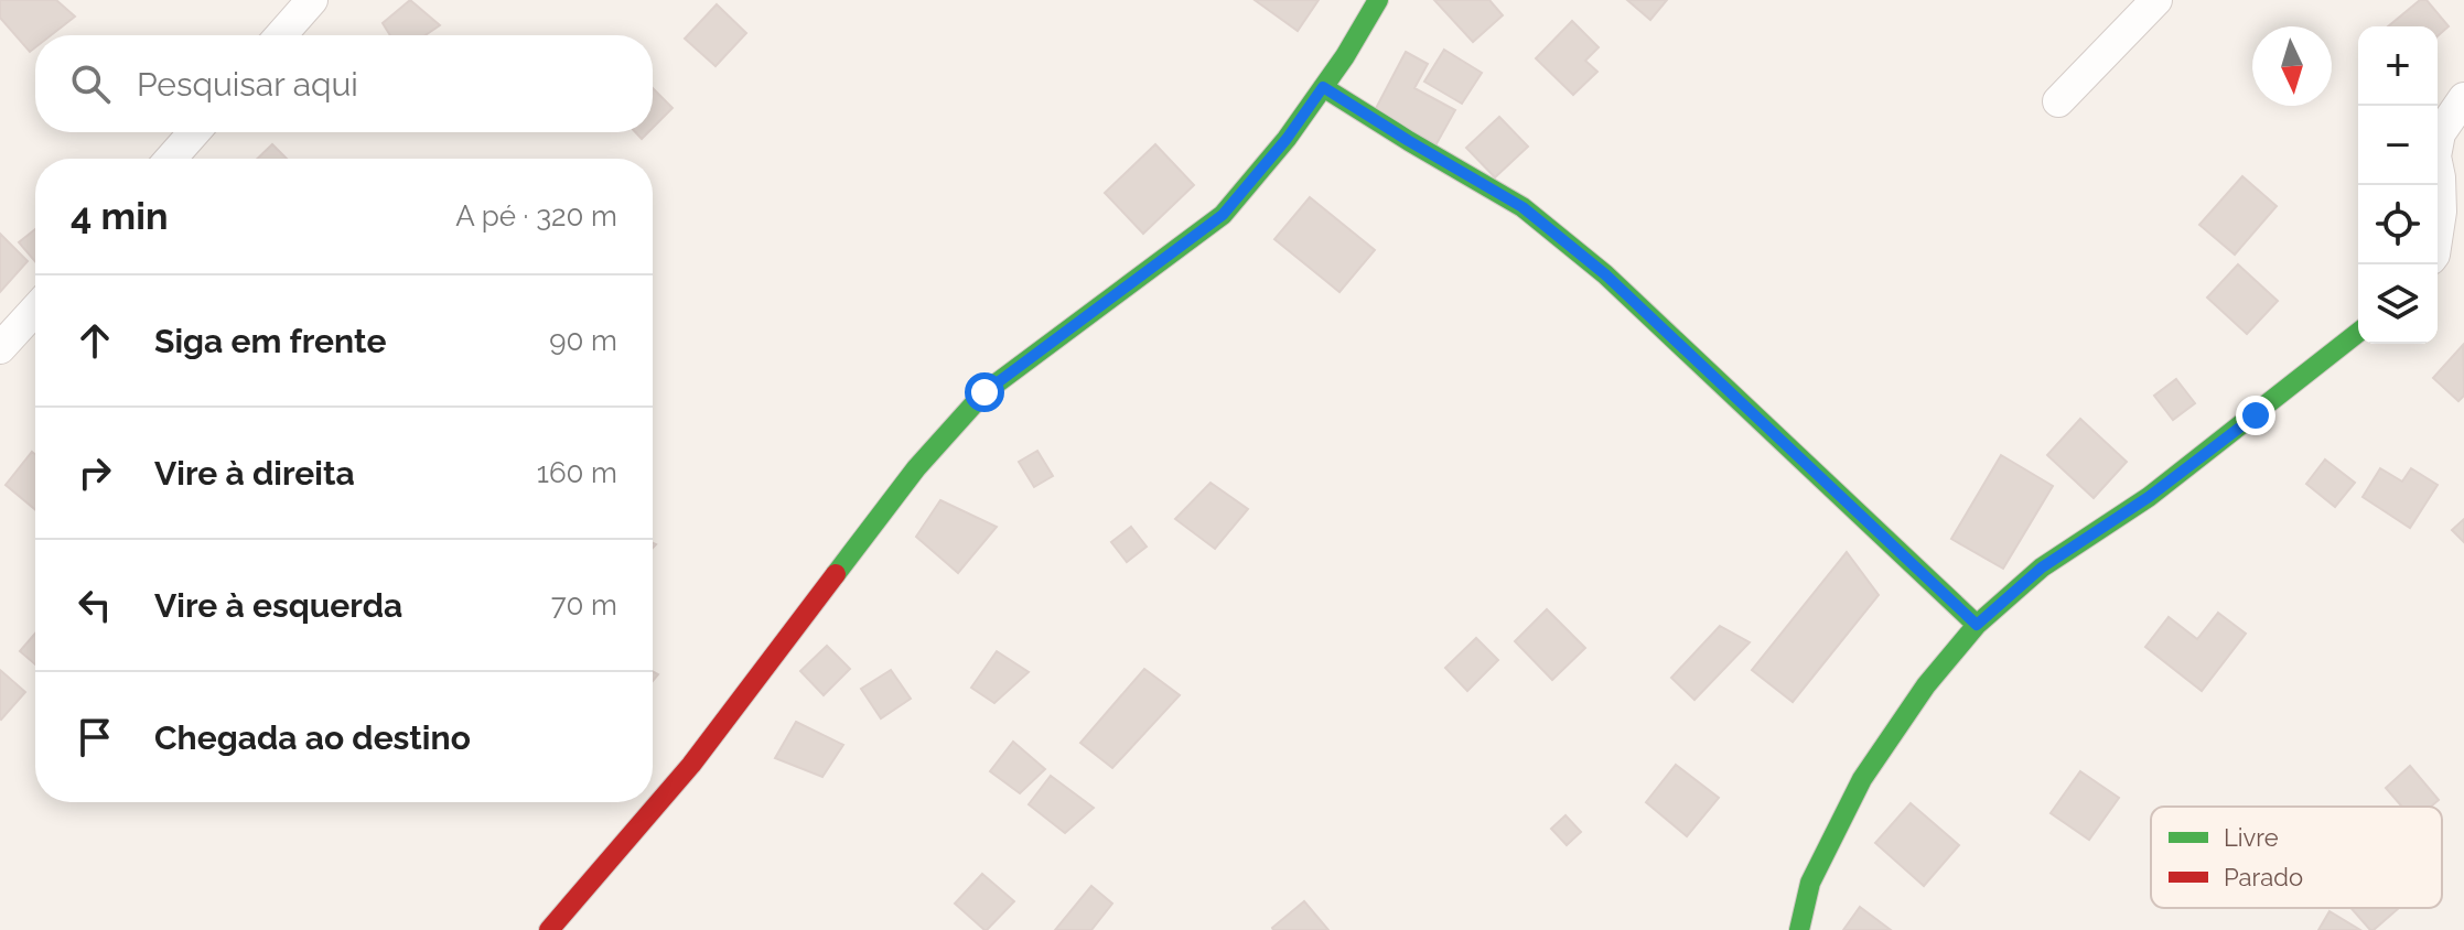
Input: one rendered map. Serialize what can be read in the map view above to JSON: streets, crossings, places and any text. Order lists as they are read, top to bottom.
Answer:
{
  "legend": ["Livre", "Parado"],
  "north": "bottom",
  "page": {
    "map_buttons": ["+", "−"],
    "search": "Pesquisar aqui",
    "heading": ["4 min", "A pé · 320 m"],
    "list": [
      ["Siga em frente", "90 m"],
      ["Vire à direita", "160 m"],
      ["Vire à esquerda", "70 m"],
      "Chegada ao destino"
    ]
  }
}
